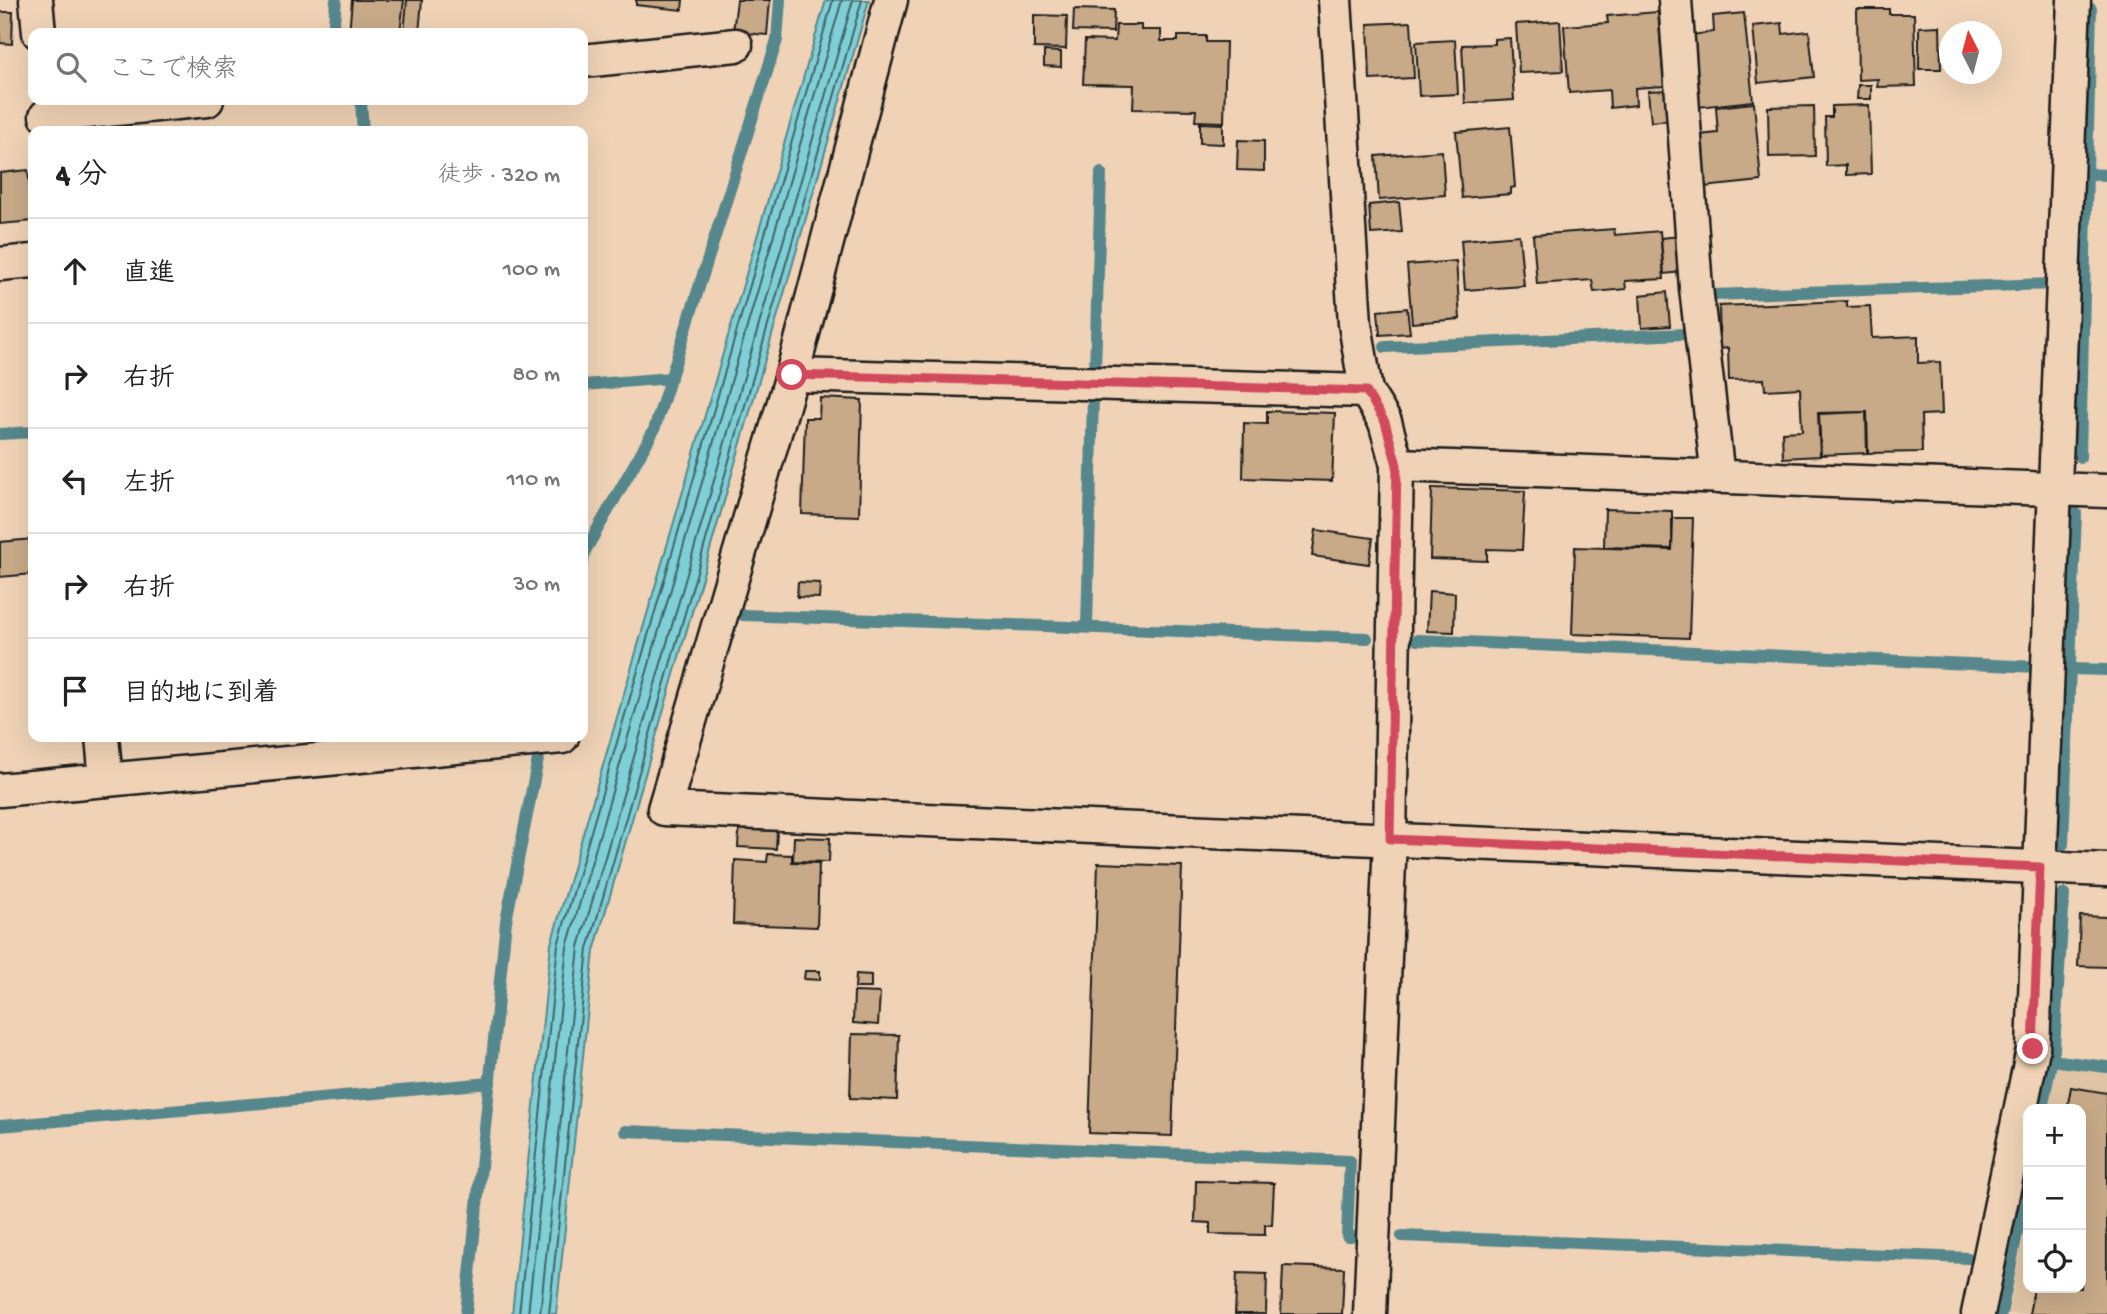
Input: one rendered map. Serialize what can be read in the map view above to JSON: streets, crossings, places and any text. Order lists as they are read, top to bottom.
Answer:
{
  "north": "top",
  "page": {
    "search": "ここで検索",
    "heading": ["4 分", "徒歩 · 320 m"],
    "list": [
      ["直進", "100 m"],
      ["右折", "80 m"],
      ["左折", "110 m"],
      ["右折", "30 m"],
      "目的地に到着"
    ],
    "map_buttons": ["+", "−"]
  }
}
